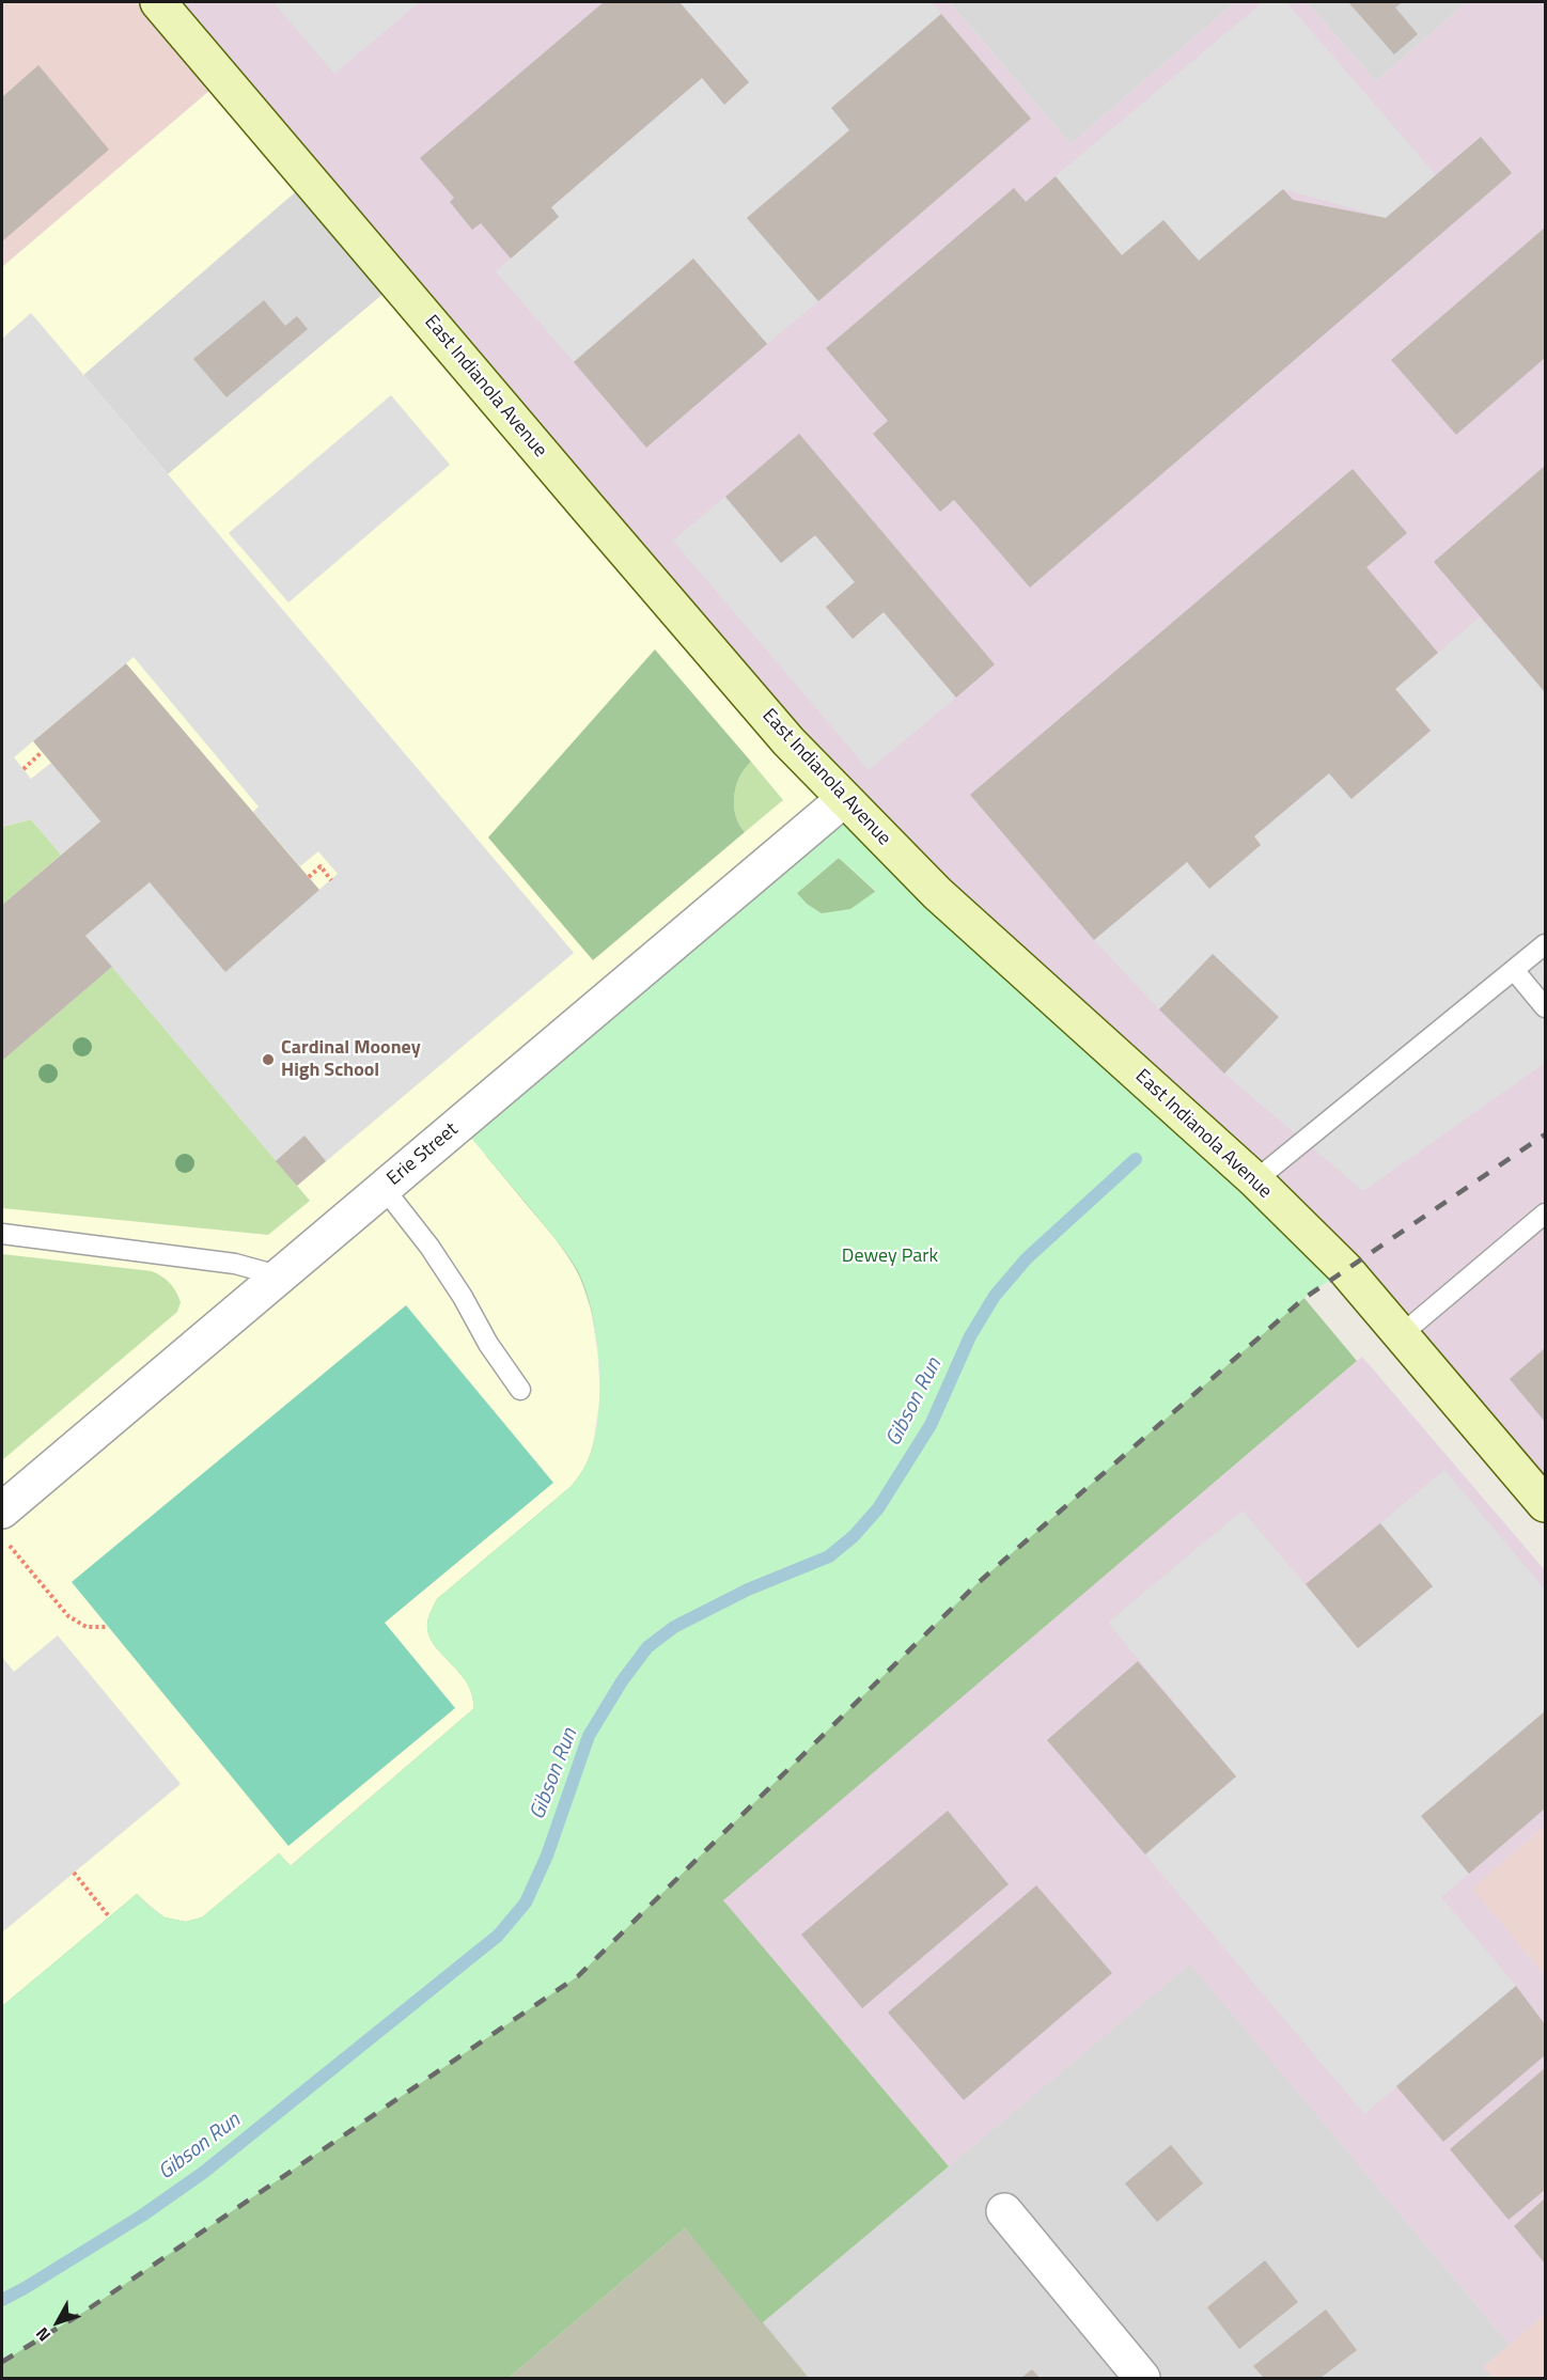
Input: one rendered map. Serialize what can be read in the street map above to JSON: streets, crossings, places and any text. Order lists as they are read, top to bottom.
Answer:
{
  "streets": {
    "street": ["East Indianola Avenue", "Erie Street"]
  },
  "crossings": [
    ["East Indianola Avenue", "Erie Street"]
  ],
  "water": ["Gibson Run"],
  "parks": ["Dewey Park"],
  "places": ["Cardinal Mooney High School"],
  "north": "bottom left"
}
